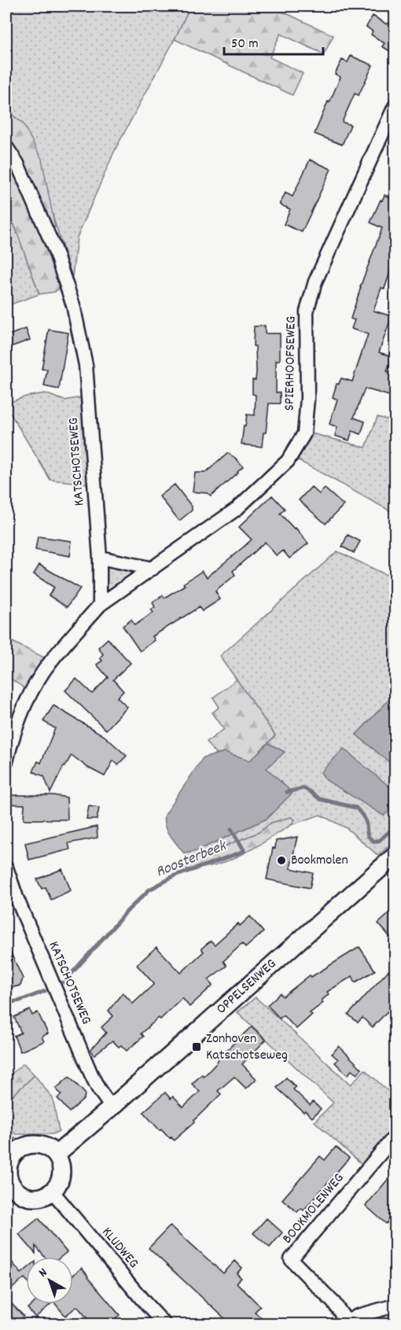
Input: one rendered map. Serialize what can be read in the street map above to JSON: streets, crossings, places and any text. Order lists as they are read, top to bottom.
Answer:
{
  "streets": {
    "street": [
      "SPIERHOOFSEWEG",
      "KATSCHOTSEWEG",
      "OPPELSENWEG",
      "BOOKMOLENWEG",
      "KLUDWEG"
    ]
  },
  "crossings": [
    ["SPIERHOOFSEWEG", "KATSCHOTSEWEG"],
    ["KATSCHOTSEWEG", "OPPELSENWEG"],
    ["OPPELSENWEG", "KLUDWEG"]
  ],
  "water": ["Roosterbeek"],
  "places": {
    "other": ["Bookmolen"],
    "transit": ["Zonhoven Katschotseweg"]
  },
  "scale_bar": "50 m",
  "north": "top left"
}
